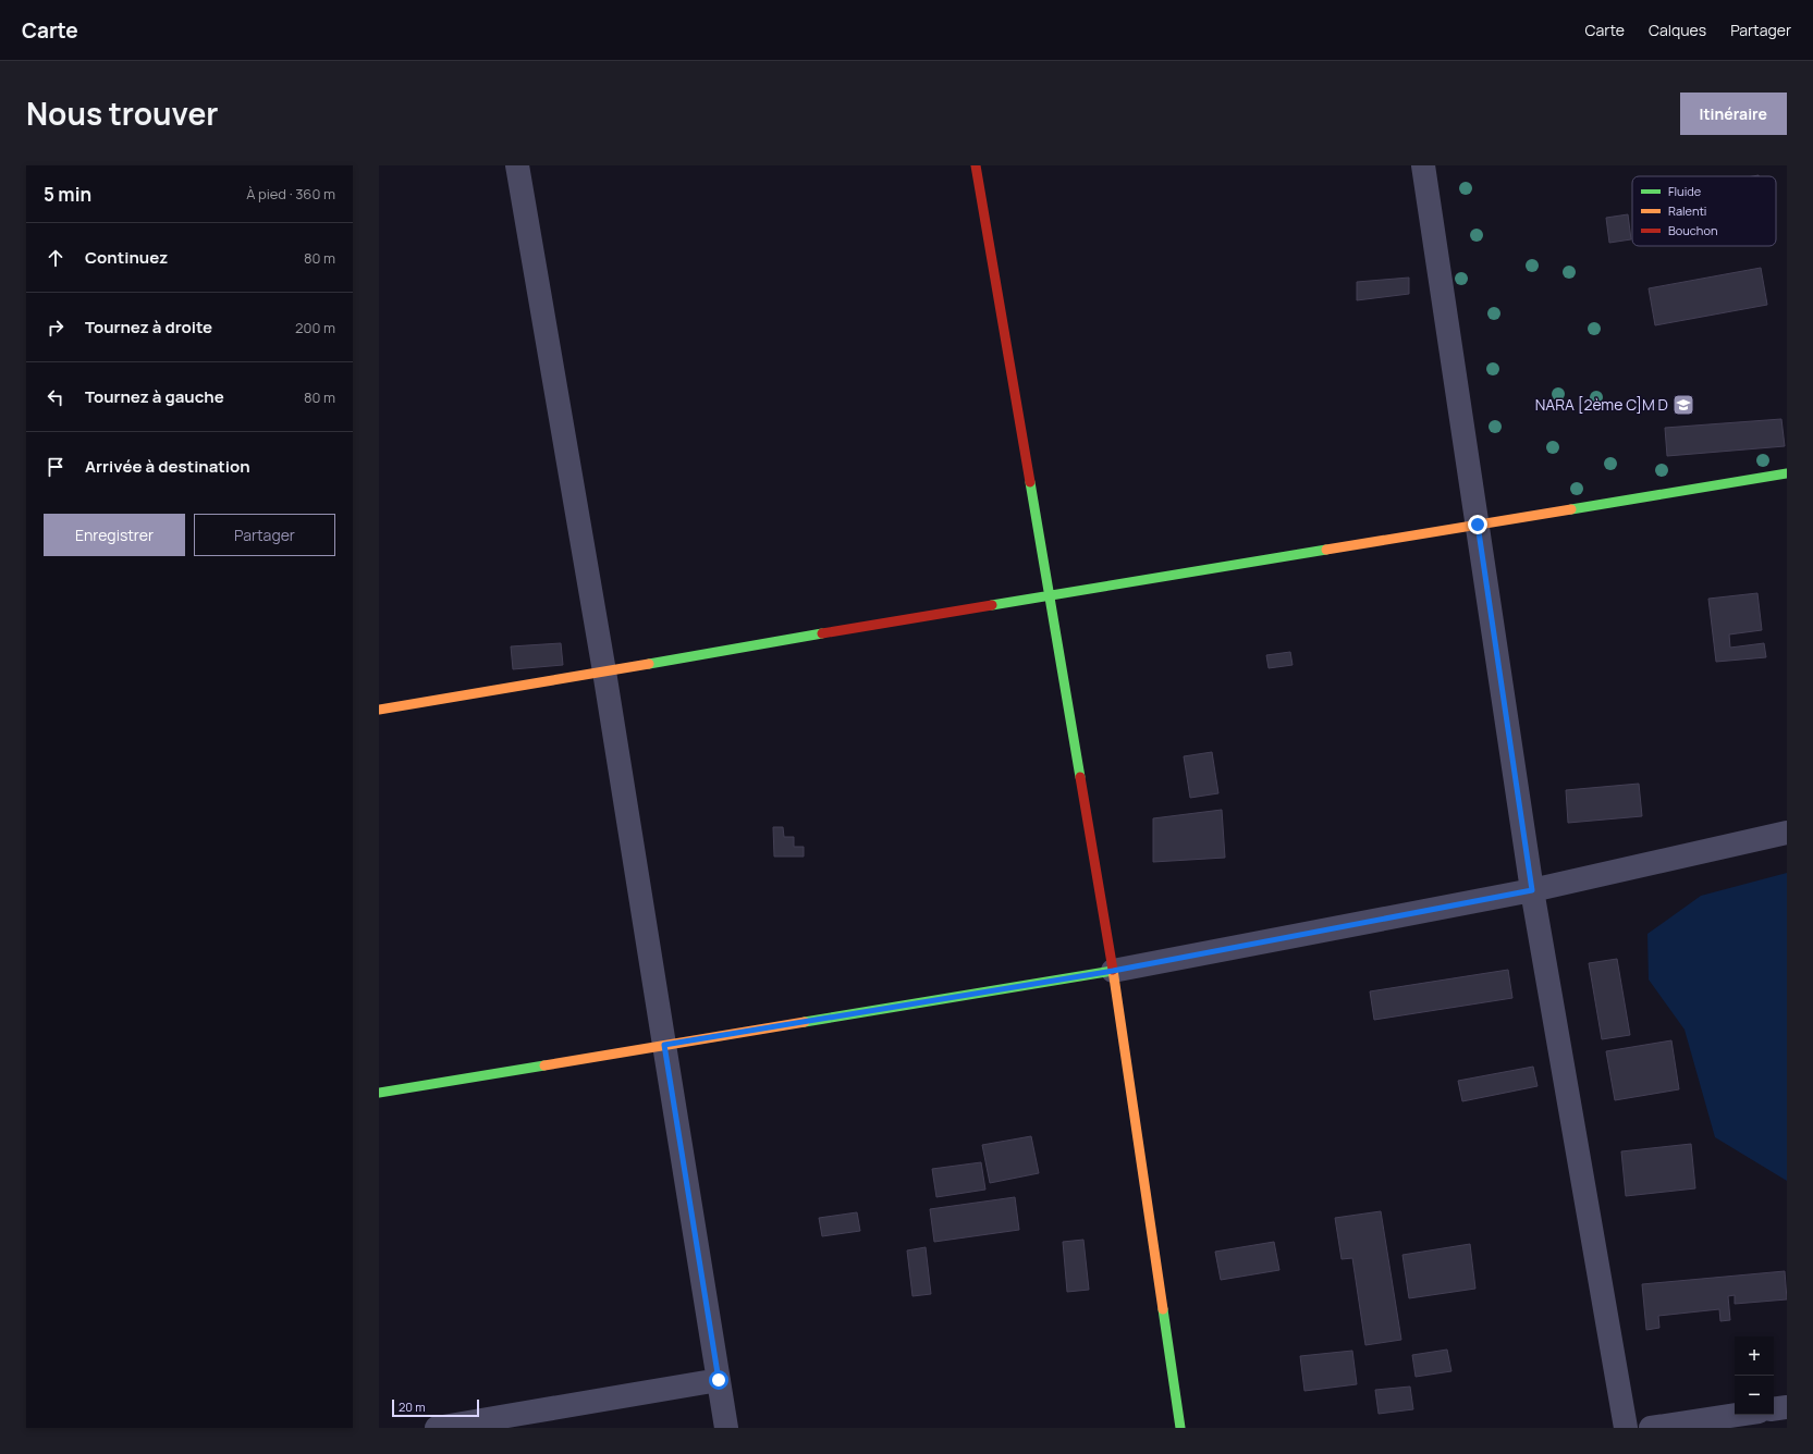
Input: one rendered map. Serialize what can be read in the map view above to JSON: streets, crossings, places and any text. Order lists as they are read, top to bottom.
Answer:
{
  "places": {
    "school or university": ["NARA [2ème C]M D"]
  },
  "legend": ["Fluide", "Ralenti", "Bouchon"],
  "scale_bar": "20 m",
  "page": {
    "header": "Carte",
    "nav": ["Carte", "Calques", "Partager"],
    "title": "Nous trouver",
    "buttons": [
      "Itinéraire",
      ["Enregistrer", "Partager"]
    ],
    "heading": ["5 min", "À pied · 360 m"],
    "list": [
      ["Continuez", "80 m"],
      ["Tournez à droite", "200 m"],
      ["Tournez à gauche", "80 m"],
      "Arrivée à destination"
    ],
    "map_buttons": ["+", "−"],
    "scale": "20 m"
  }
}
